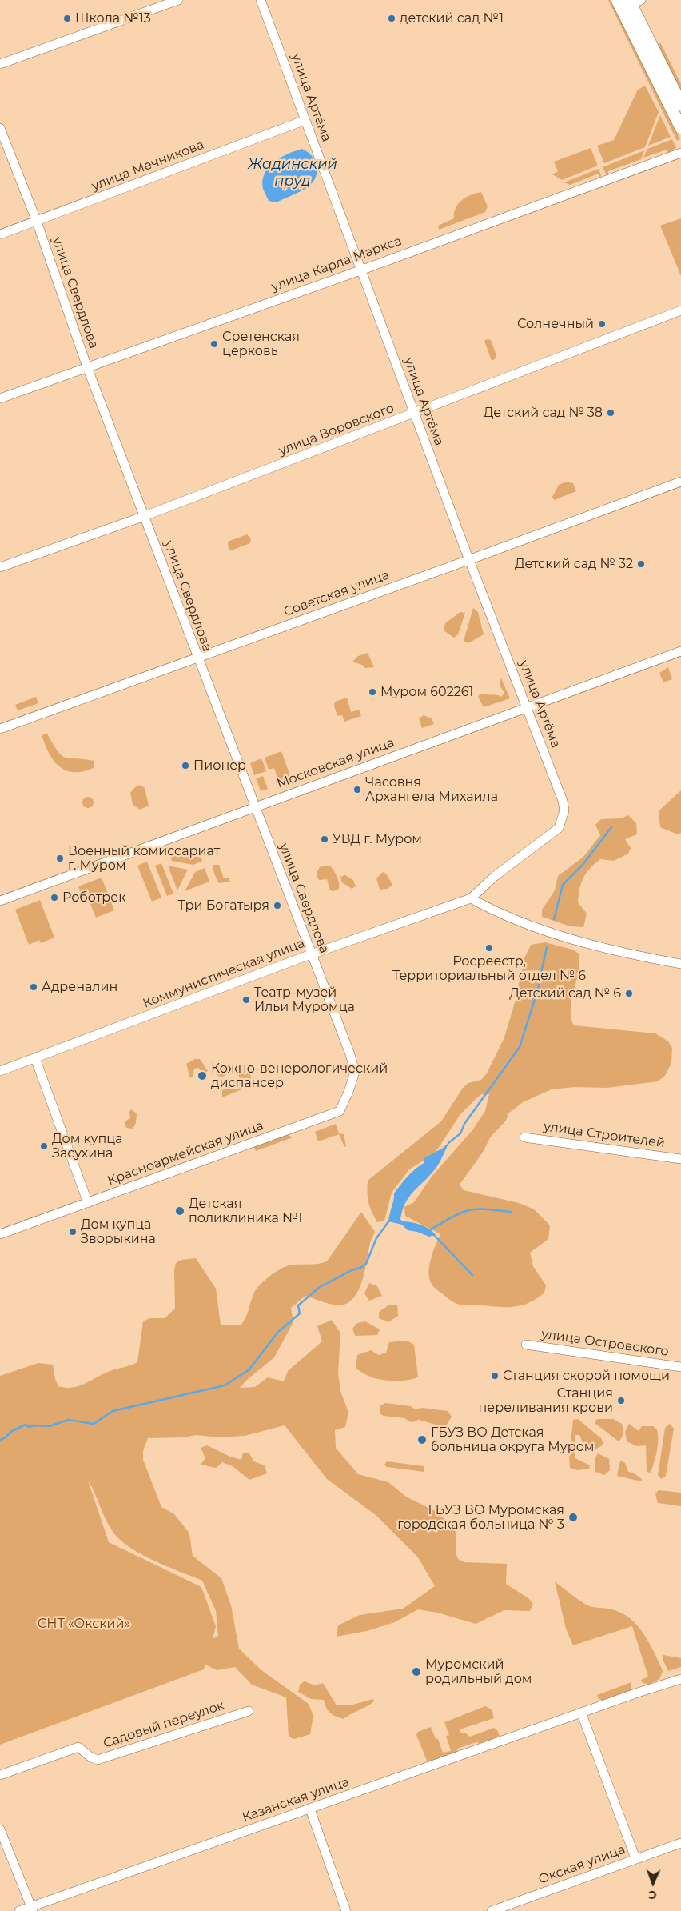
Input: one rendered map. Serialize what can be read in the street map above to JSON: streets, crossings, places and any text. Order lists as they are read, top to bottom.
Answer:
{
  "streets": {
    "street": [
      "улица Артёма",
      "улица Мечникова",
      "улица Карла Маркса",
      "улица Свердлова",
      "улица Воровского",
      "Советская улица",
      "Московская улица",
      "Коммунистическая улица",
      "улица Строителей",
      "Красноармейская улица",
      "улица Островского",
      "Садовый переулок",
      "Казанская улица",
      "Окская улица"
    ]
  },
  "crossings": [
    ["улица Артёма", "улица Мечникова"],
    ["улица Артёма", "улица Карла Маркса"],
    ["улица Артёма", "улица Воровского"],
    ["улица Артёма", "Советская улица"],
    ["улица Артёма", "Московская улица"],
    ["улица Артёма", "Коммунистическая улица"],
    ["улица Мечникова", "улица Свердлова"],
    ["улица Карла Маркса", "улица Свердлова"],
    ["улица Свердлова", "улица Воровского"],
    ["улица Свердлова", "Советская улица"],
    ["улица Свердлова", "Московская улица"],
    ["улица Свердлова", "Коммунистическая улица"],
    ["улица Свердлова", "Красноармейская улица"]
  ],
  "water": ["Жадинский пруд"],
  "parks": ["СНТ «Окский»"],
  "places": [
    "Школа №13",
    "детский сад №1",
    "Солнечный",
    "Сретенская церковь",
    "Детский сад № 38",
    "Детский сад № 32",
    "Муром 602261",
    "Пионер",
    "Часовня Архангела Михаила",
    "УВД г. Муром",
    "Военный комиссариат г. Муром",
    "Роботрек",
    "Три Богатыря",
    "Росреестр, Территориальный отдел № 6",
    "Адреналин",
    "Детский сад № 6",
    "Театр-музей Ильи Муромца",
    "Кожно-венерологический диспансер",
    "Дом купца Засухина",
    "Детская поликлиника №1",
    "Дом купца Зворыкина",
    "Станция скорой помощи",
    "Станция переливания крови",
    "ГБУЗ ВО Детская больница округа Муром",
    "ГБУЗ ВО Муромская городская больница № 3",
    "Муромский родильный дом"
  ],
  "north": "bottom"
}
